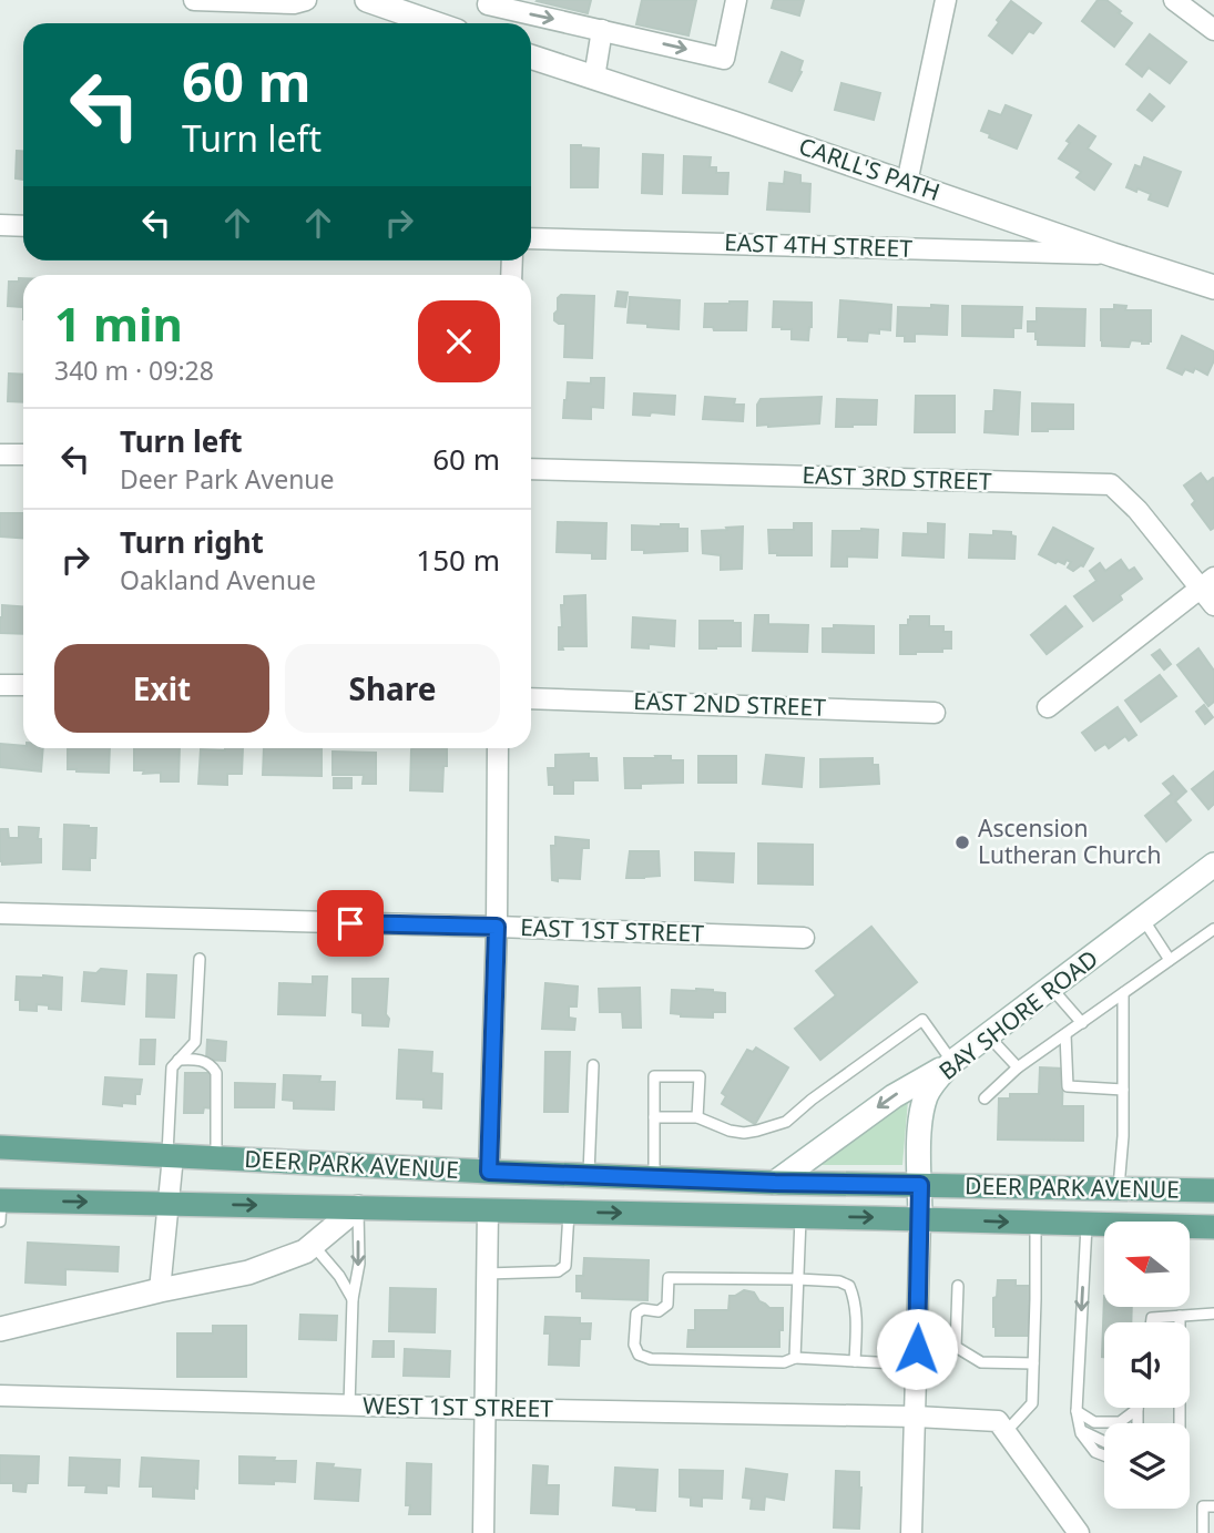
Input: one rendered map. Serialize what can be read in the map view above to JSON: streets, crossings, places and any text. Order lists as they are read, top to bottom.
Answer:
{
  "streets": {
    "main road": ["DEER PARK AVENUE"],
    "street": [
      "CARLL'S PATH",
      "EAST 4TH STREET",
      "EAST 3RD STREET",
      "EAST 2ND STREET",
      "EAST 1ST STREET",
      "BAY SHORE ROAD",
      "WEST 1ST STREET"
    ]
  },
  "crossings": [
    ["CARLL'S PATH", "EAST 4TH STREET"],
    ["BAY SHORE ROAD", "DEER PARK AVENUE"]
  ],
  "places": ["Ascension Lutheran Church"],
  "north": "left",
  "page": {
    "turn": ["60 m", "Turn left"],
    "heading": ["1 min", "340 m · 09:28"],
    "list": [
      {
        "name": "Turn left",
        "note": "Deer Park Avenue",
        "value": "60 m"
      },
      {
        "name": "Turn right",
        "note": "Oakland Avenue",
        "value": "150 m"
      }
    ],
    "buttons": ["Exit", "Share"]
  }
}
